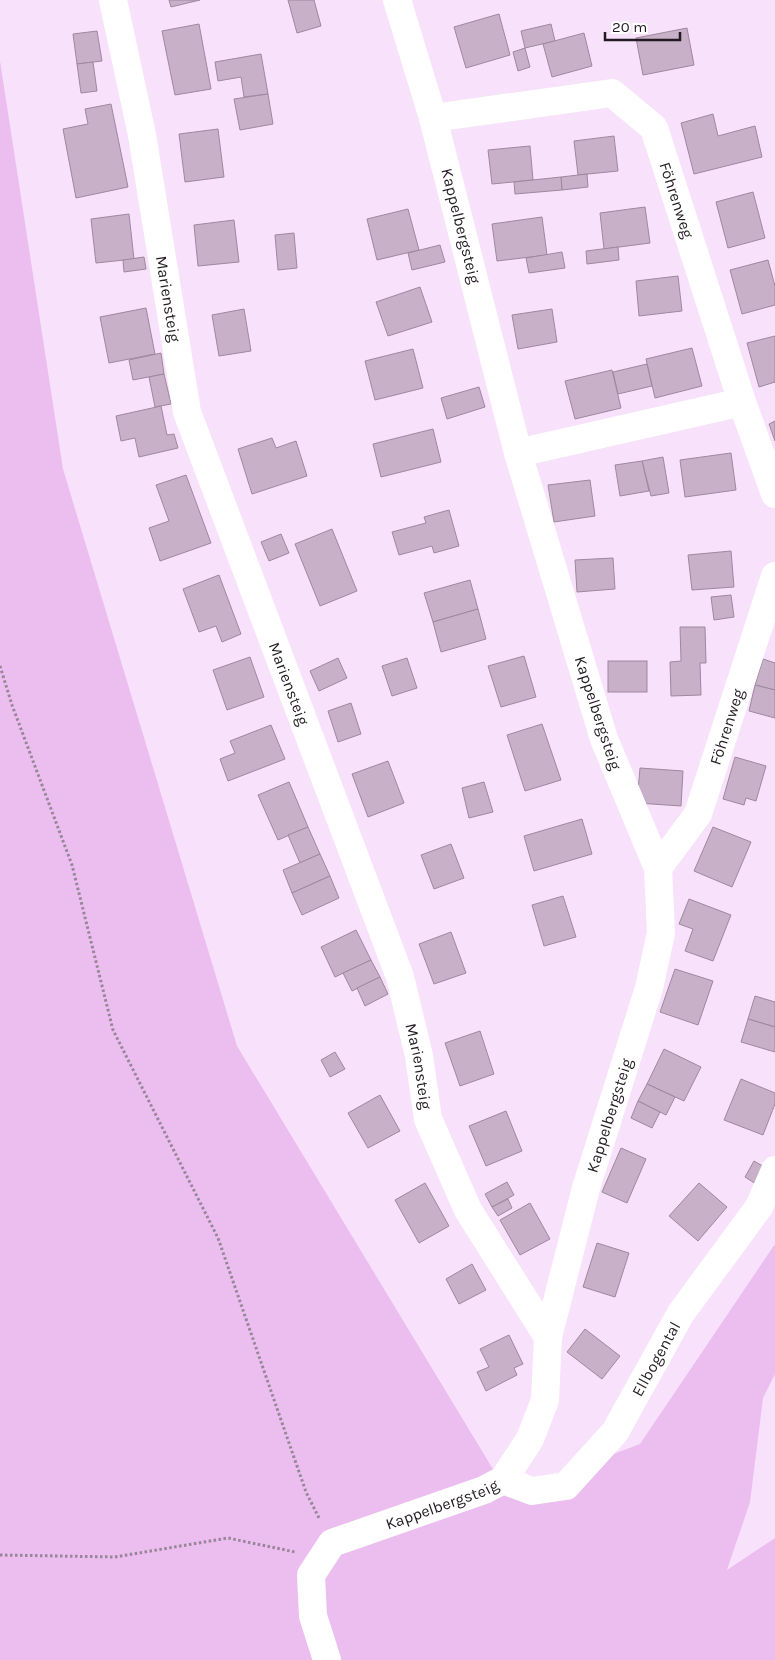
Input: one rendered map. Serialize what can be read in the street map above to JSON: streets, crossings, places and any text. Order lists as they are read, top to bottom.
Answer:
{
  "streets": {
    "street": [
      "Föhrenweg",
      "Kappelbergsteig",
      "Mariensteig",
      "Ellbogental"
    ]
  },
  "crossings": [
    ["Föhrenweg", "Kappelbergsteig"],
    ["Kappelbergsteig", "Mariensteig"],
    ["Kappelbergsteig", "Ellbogental"]
  ],
  "scale_bar": "20 m"
}
